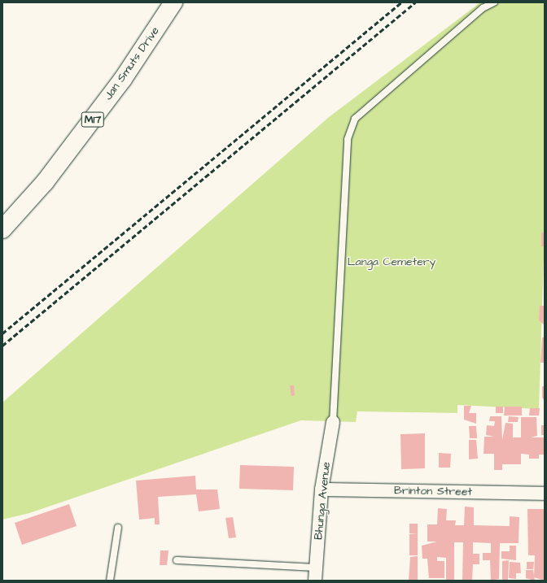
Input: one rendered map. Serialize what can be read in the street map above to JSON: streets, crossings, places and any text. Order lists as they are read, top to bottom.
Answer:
{
  "streets": {
    "main road": ["Jan Smuts Drive", "M17"],
    "street": ["Brinton Street", "Bhunga Avenue"]
  },
  "crossings": [
    ["Brinton Street", "Bhunga Avenue"]
  ],
  "parks": ["Langa Cemetery"]
}
